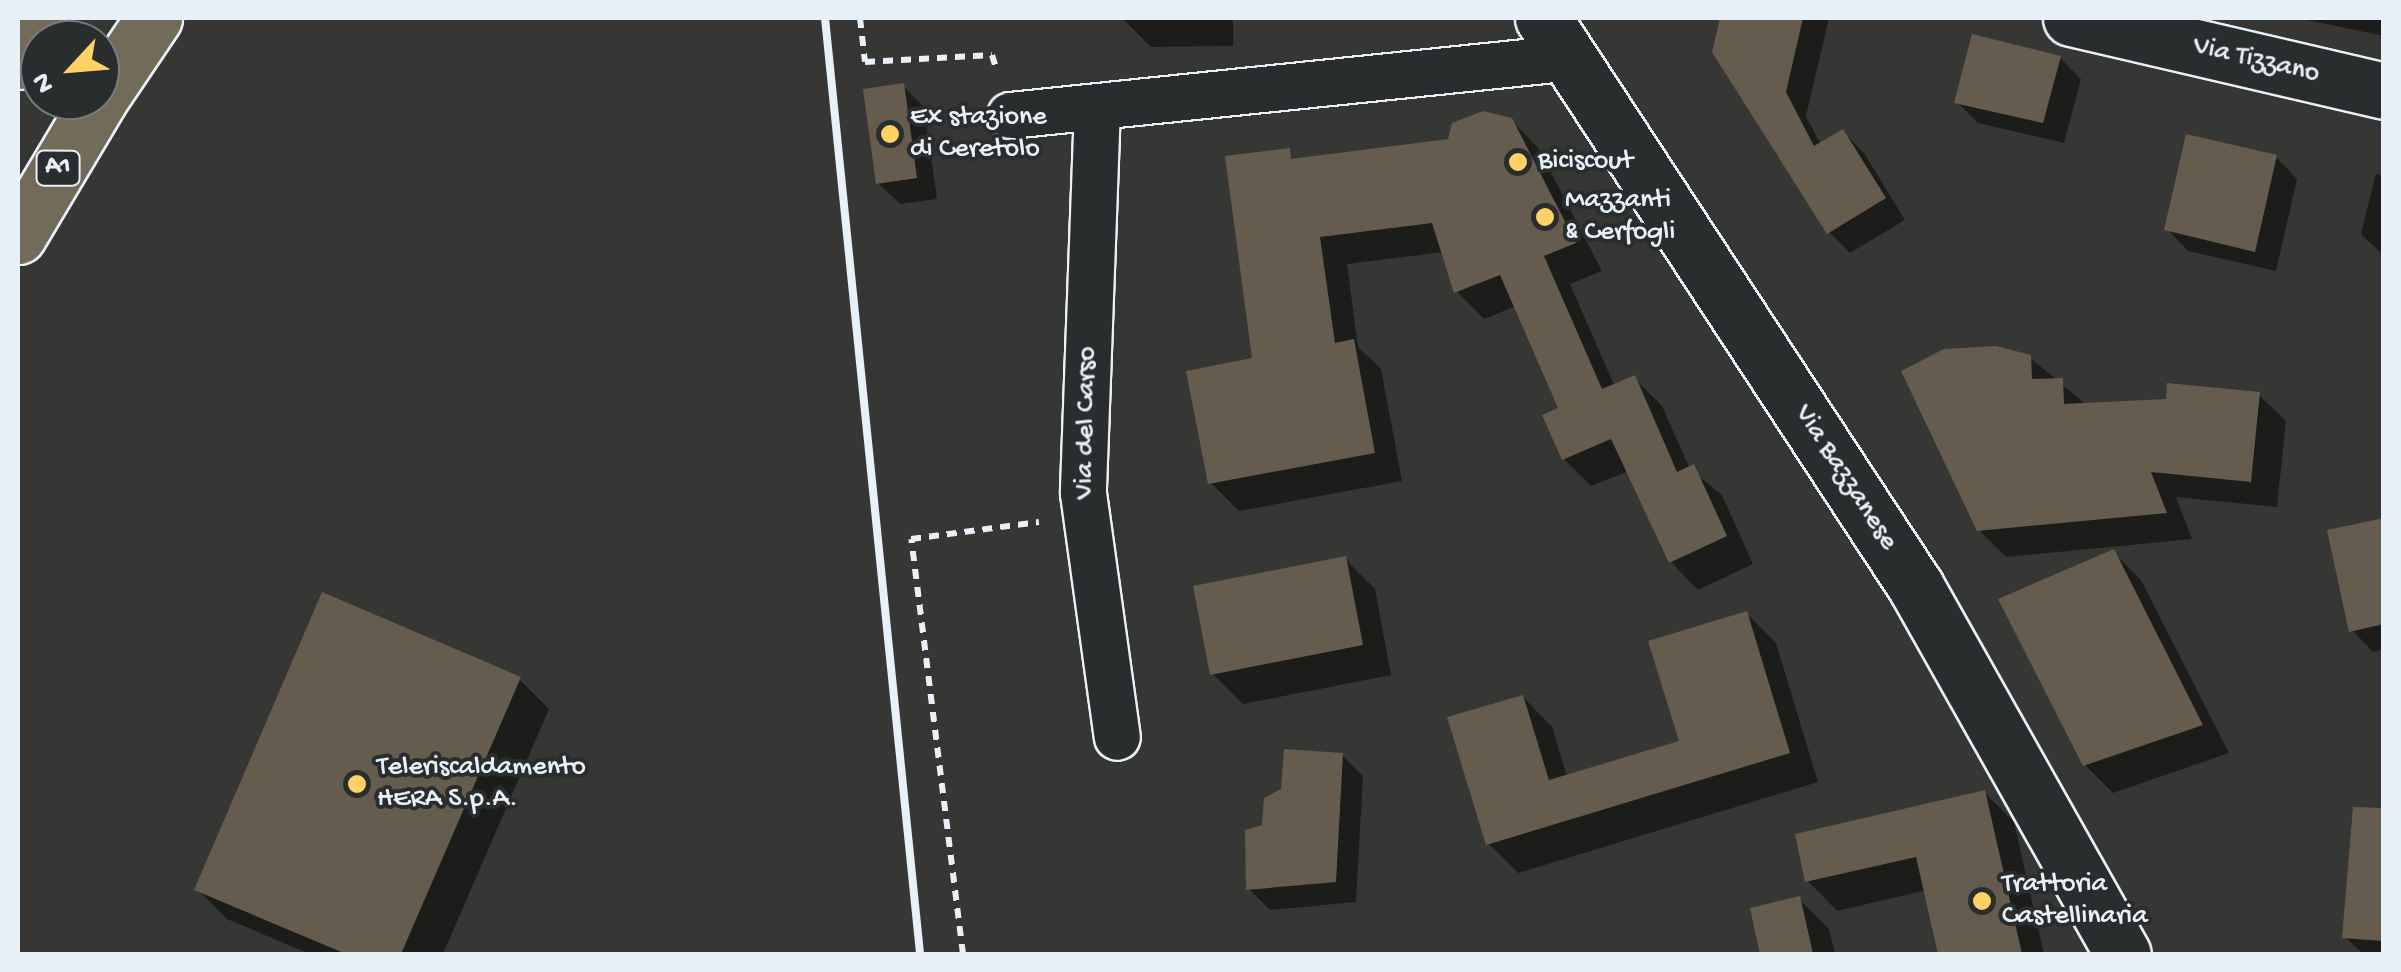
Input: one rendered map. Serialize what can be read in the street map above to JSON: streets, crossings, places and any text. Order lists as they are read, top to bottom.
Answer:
{
  "streets": {
    "highway": ["A1"],
    "main road": ["Via Tizzano", "Via Bazzanese"],
    "street": ["Via del Carso"]
  },
  "places": [
    "Ex stazione di Ceretolo",
    "Biciscout",
    "Mazzanti & Cerfogli",
    "Teleriscaldamento HERA S.p.A.",
    "Trattoria Castellinaria"
  ],
  "north": "bottom left"
}
